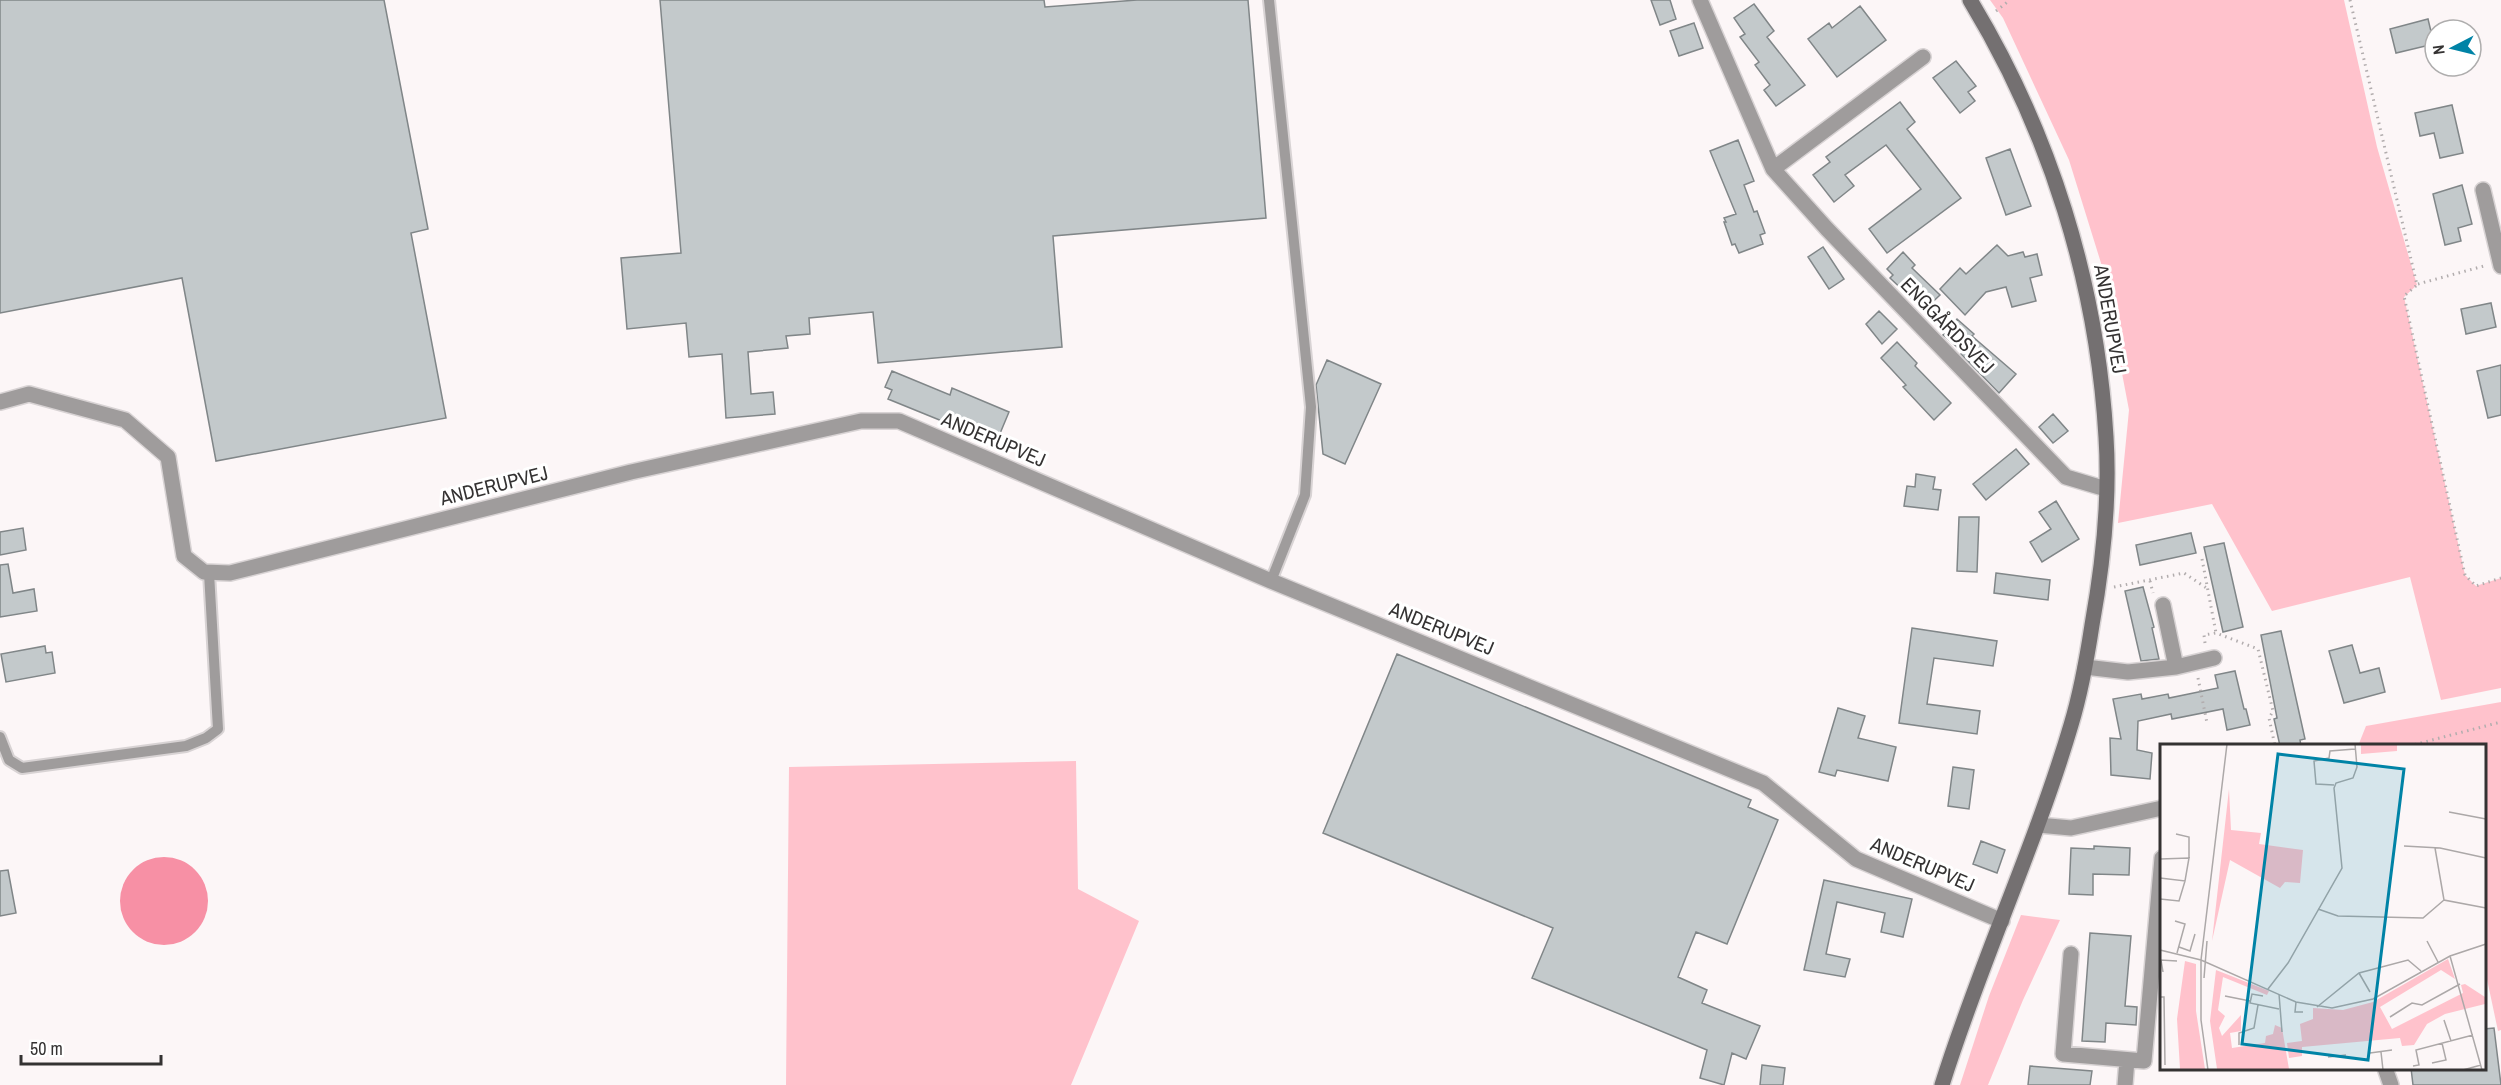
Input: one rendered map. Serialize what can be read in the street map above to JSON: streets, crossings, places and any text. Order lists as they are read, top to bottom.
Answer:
{
  "streets": {
    "street": ["ANDERUPVEJ", "ENGGÅRDSVEJ"]
  },
  "crossings": [
    ["ANDERUPVEJ", "ENGGÅRDSVEJ"]
  ],
  "scale_bar": "50 m",
  "north": "left"
}
